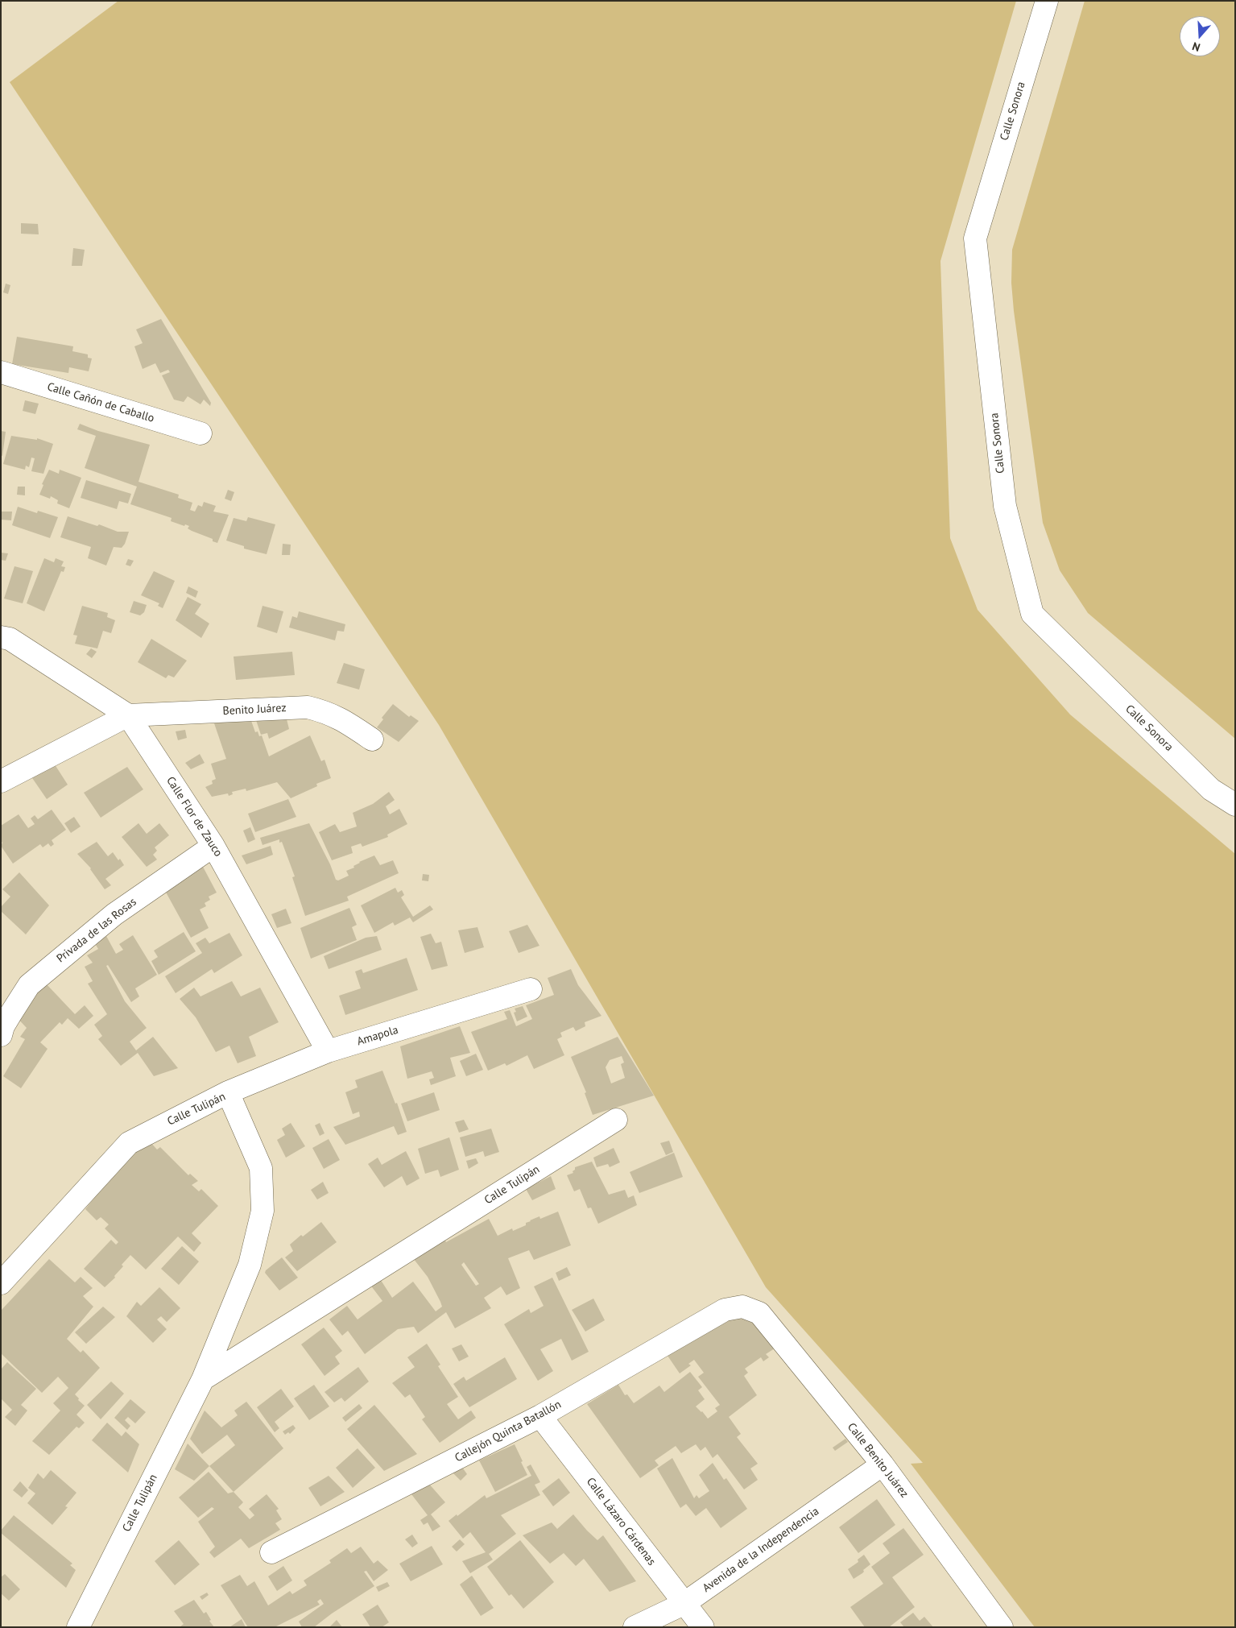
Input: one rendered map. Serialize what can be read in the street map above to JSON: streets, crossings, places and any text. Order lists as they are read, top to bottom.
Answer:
{
  "streets": {
    "street": [
      "Calle Sonora",
      "Calle Cañón de Caballo",
      "Benito Juárez",
      "Calle Flor de Zauco",
      "Privada de las Rosas",
      "Amapola",
      "Calle Tulipán",
      "Callejón Quinta Batallón",
      "Calle Benito Juárez",
      "Calle Lázaro Cárdenas",
      "Avenida de la Independencia"
    ]
  },
  "crossings": [
    ["Benito Juárez", "Calle Flor de Zauco"],
    ["Calle Flor de Zauco", "Privada de las Rosas"],
    ["Calle Flor de Zauco", "Amapola"],
    ["Amapola", "Calle Tulipán"],
    ["Callejón Quinta Batallón", "Calle Benito Juárez"],
    ["Callejón Quinta Batallón", "Calle Lázaro Cárdenas"],
    ["Calle Benito Juárez", "Avenida de la Independencia"],
    ["Calle Lázaro Cárdenas", "Avenida de la Independencia"]
  ],
  "north": "bottom"
}
